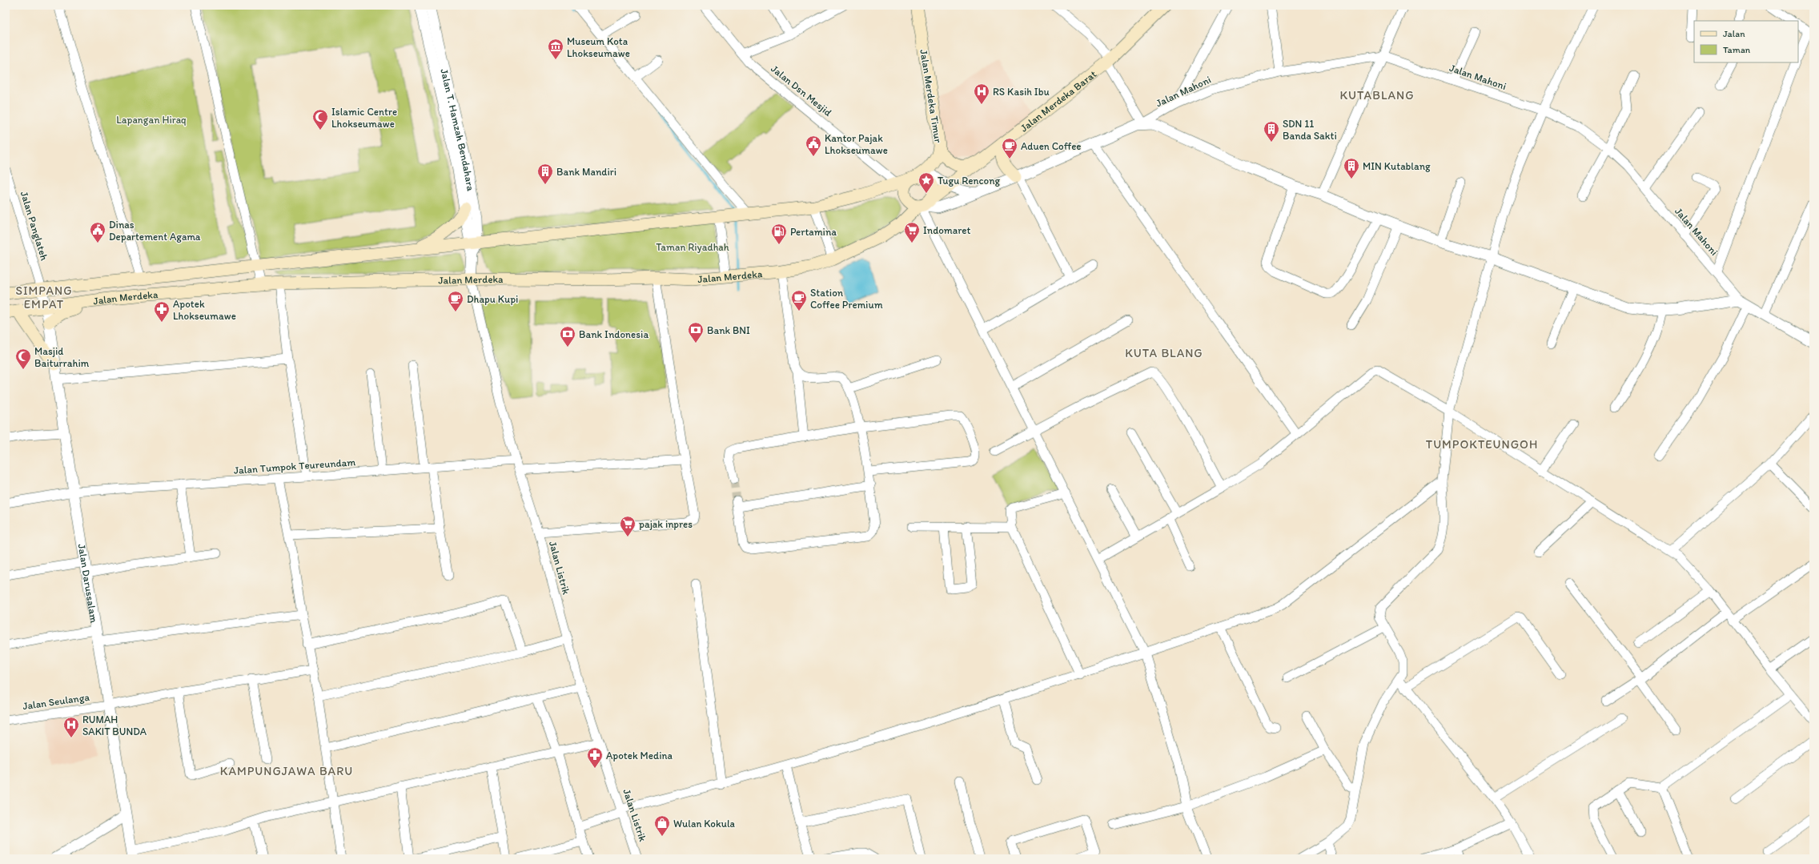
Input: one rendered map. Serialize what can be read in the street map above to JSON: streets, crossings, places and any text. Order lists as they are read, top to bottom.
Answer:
{
  "streets": {
    "main road": ["Jalan Merdeka Timur", "Jalan Merdeka Barat", "Jalan Merdeka"],
    "street": [
      "Jalan Mahoni",
      "Jalan Dsn Mesjid",
      "Jalan T. Hamzah Bendahara",
      "Jalan Panglateh",
      "Jalan Tumpok Teureundam",
      "Jalan Listrik",
      "Jalan Darussalam",
      "Jalan Seulanga"
    ]
  },
  "crossings": [
    ["Jalan Dsn Mesjid", "Jalan Merdeka"],
    ["Jalan Merdeka Timur", "Jalan Merdeka Barat"],
    ["Jalan Merdeka Timur", "Jalan Merdeka"],
    ["Jalan Merdeka Barat", "Jalan Merdeka"],
    ["Jalan T. Hamzah Bendahara", "Jalan Merdeka"],
    ["Jalan T. Hamzah Bendahara", "Jalan Listrik"],
    ["Jalan Panglateh", "Jalan Merdeka"],
    ["Jalan Panglateh", "Jalan Darussalam"],
    ["Jalan Merdeka", "Jalan Listrik"],
    ["Jalan Merdeka", "Jalan Darussalam"],
    ["Jalan Tumpok Teureundam", "Jalan Listrik"],
    ["Jalan Tumpok Teureundam", "Jalan Darussalam"],
    ["Jalan Darussalam", "Jalan Seulanga"]
  ],
  "districts": [
    "KUTABLANG",
    "SIMPANG EMPAT",
    "KUTA BLANG",
    "TUMPOKTEUNGOH",
    "KAMPUNGJAWA BARU"
  ],
  "parks": ["Lapangan Hiraq", "Taman Riyadhah"],
  "places": {
    "museum": ["Museum Kota Lhokseumawe"],
    "hospital": ["RS Kasih Ibu", "RUMAH SAKIT BUNDA"],
    "mosque": ["Islamic Centre Lhokseumawe", "Masjid Baiturrahim"],
    "building": ["SDN 11 Banda Sakti", "MIN Kutablang", "Bank Mandiri"],
    "public building": ["Kantor Pajak Lhokseumawe", "Dinas Departement Agama"],
    "cafe": ["Aduen Coffee", "Station Coffee Premium", "Dhapu Kupi"],
    "place": ["Tugu Rencong"],
    "supermarket": ["Indomaret", "pajak inpres"],
    "fuel station": ["Pertamina"],
    "pharmacy": ["Apotek Lhokseumawe", "Apotek Medina"],
    "bank": ["Bank BNI", "Bank Indonesia"],
    "shop": ["Wulan Kokula"]
  },
  "legend": ["Jalan", "Taman"]
}
